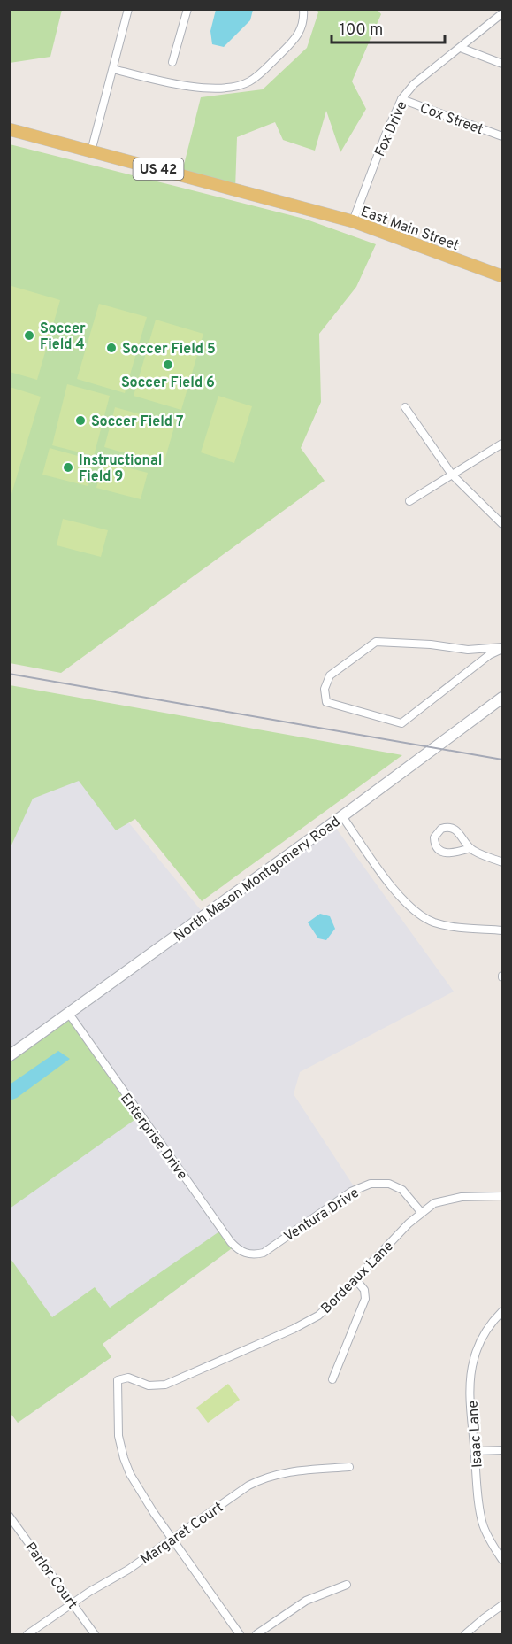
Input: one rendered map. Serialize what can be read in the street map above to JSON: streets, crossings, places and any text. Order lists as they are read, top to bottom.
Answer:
{
  "streets": {
    "main road": ["US 42", "East Main Street", "North Mason Montgomery Road"],
    "street": [
      "Cox Street",
      "Fox Drive",
      "Enterprise Drive",
      "Ventura Drive",
      "Bordeaux Lane",
      "Isaac Lane",
      "Margaret Court",
      "Parlor Court"
    ]
  },
  "crossings": [
    ["Cox Street", "Fox Drive"],
    ["Fox Drive", "East Main Street"],
    ["US 42", "East Main Street"],
    ["North Mason Montgomery Road", "Enterprise Drive"],
    ["Enterprise Drive", "Ventura Drive"],
    ["Ventura Drive", "Bordeaux Lane"],
    ["Bordeaux Lane", "Margaret Court"],
    ["Margaret Court", "Parlor Court"]
  ],
  "places": [
    "Soccer Field 4",
    "Soccer Field 5",
    "Soccer Field 6",
    "Soccer Field 7",
    "Instructional Field 9"
  ],
  "scale_bar": "100 m"
}
